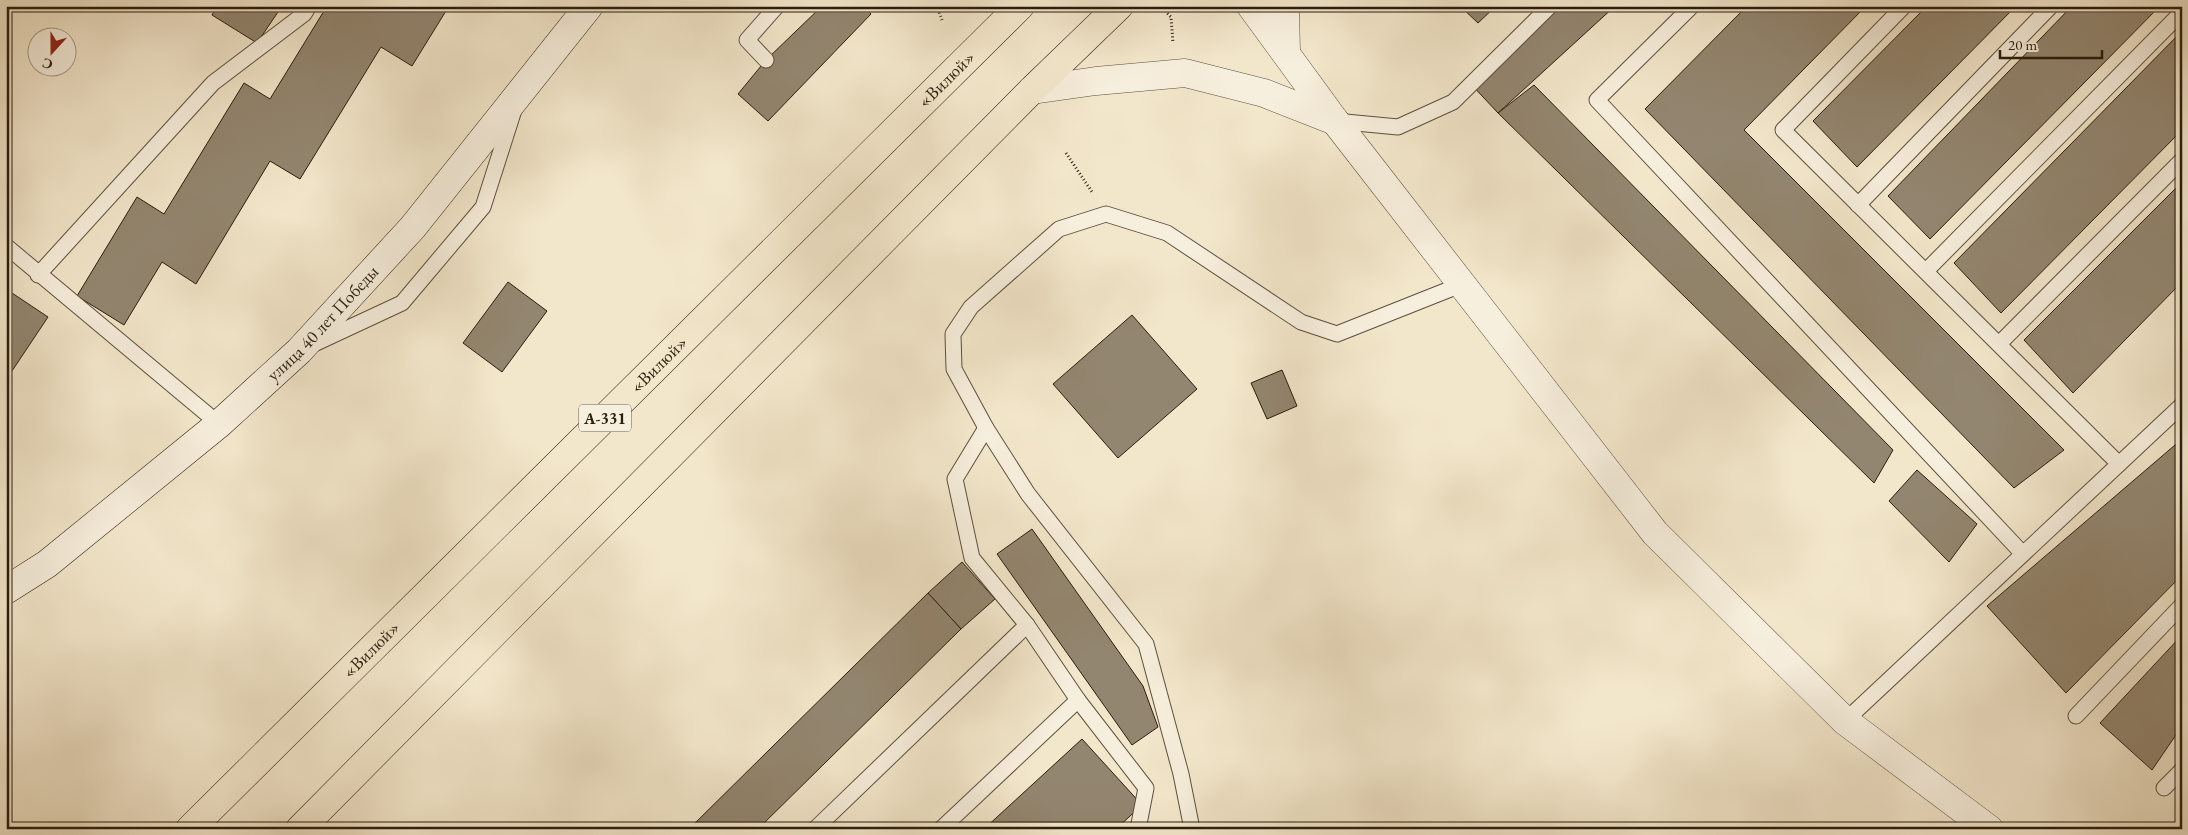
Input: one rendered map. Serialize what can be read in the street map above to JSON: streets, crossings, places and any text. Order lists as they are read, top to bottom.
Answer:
{
  "streets": {
    "highway": ["«Вилюй»", "А-331"],
    "street": ["улица 40 лет Победы"]
  },
  "scale_bar": "20 m",
  "north": "bottom"
}
